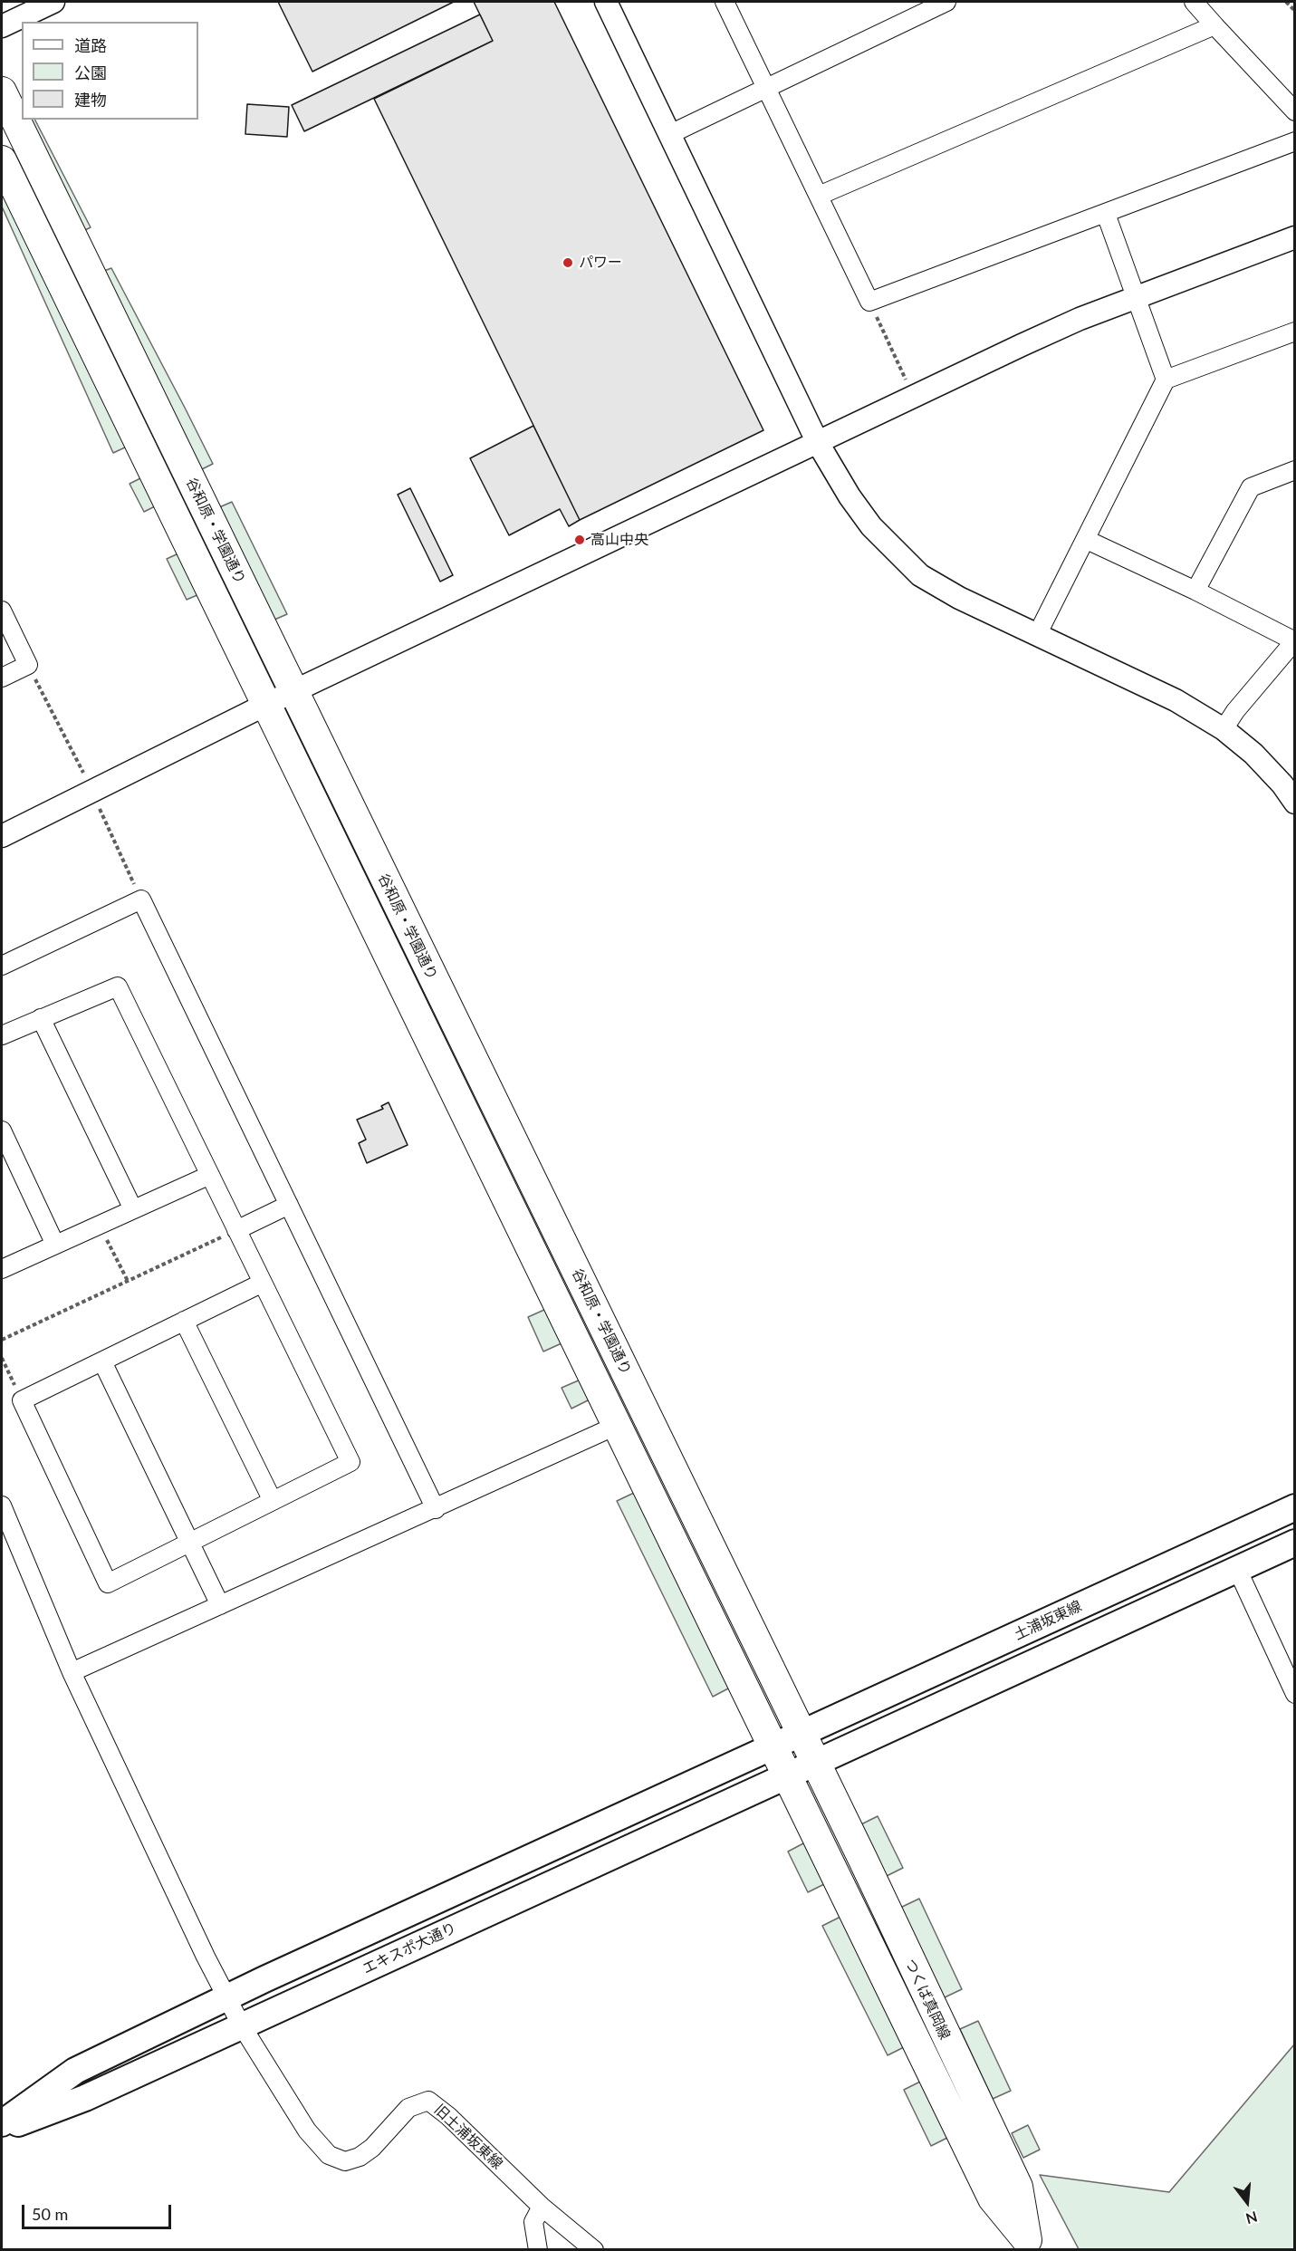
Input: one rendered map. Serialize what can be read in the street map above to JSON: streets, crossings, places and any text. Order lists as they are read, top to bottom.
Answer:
{
  "streets": {
    "main road": [
      "谷和原・学園通り",
      "土浦坂東線",
      "エキスポ大通り",
      "つくば真岡線"
    ],
    "street": ["旧土浦坂東線"]
  },
  "crossings": [
    ["谷和原・学園通り", "土浦坂東線"],
    ["谷和原・学園通り", "エキスポ大通り"],
    ["谷和原・学園通り", "つくば真岡線"],
    ["土浦坂東線", "エキスポ大通り"],
    ["エキスポ大通り", "つくば真岡線"],
    ["エキスポ大通り", "旧土浦坂東線"]
  ],
  "places": ["パワー", "高山中央"],
  "legend": ["道路", "公園", "建物"],
  "scale_bar": "50 m",
  "north": "bottom"
}
